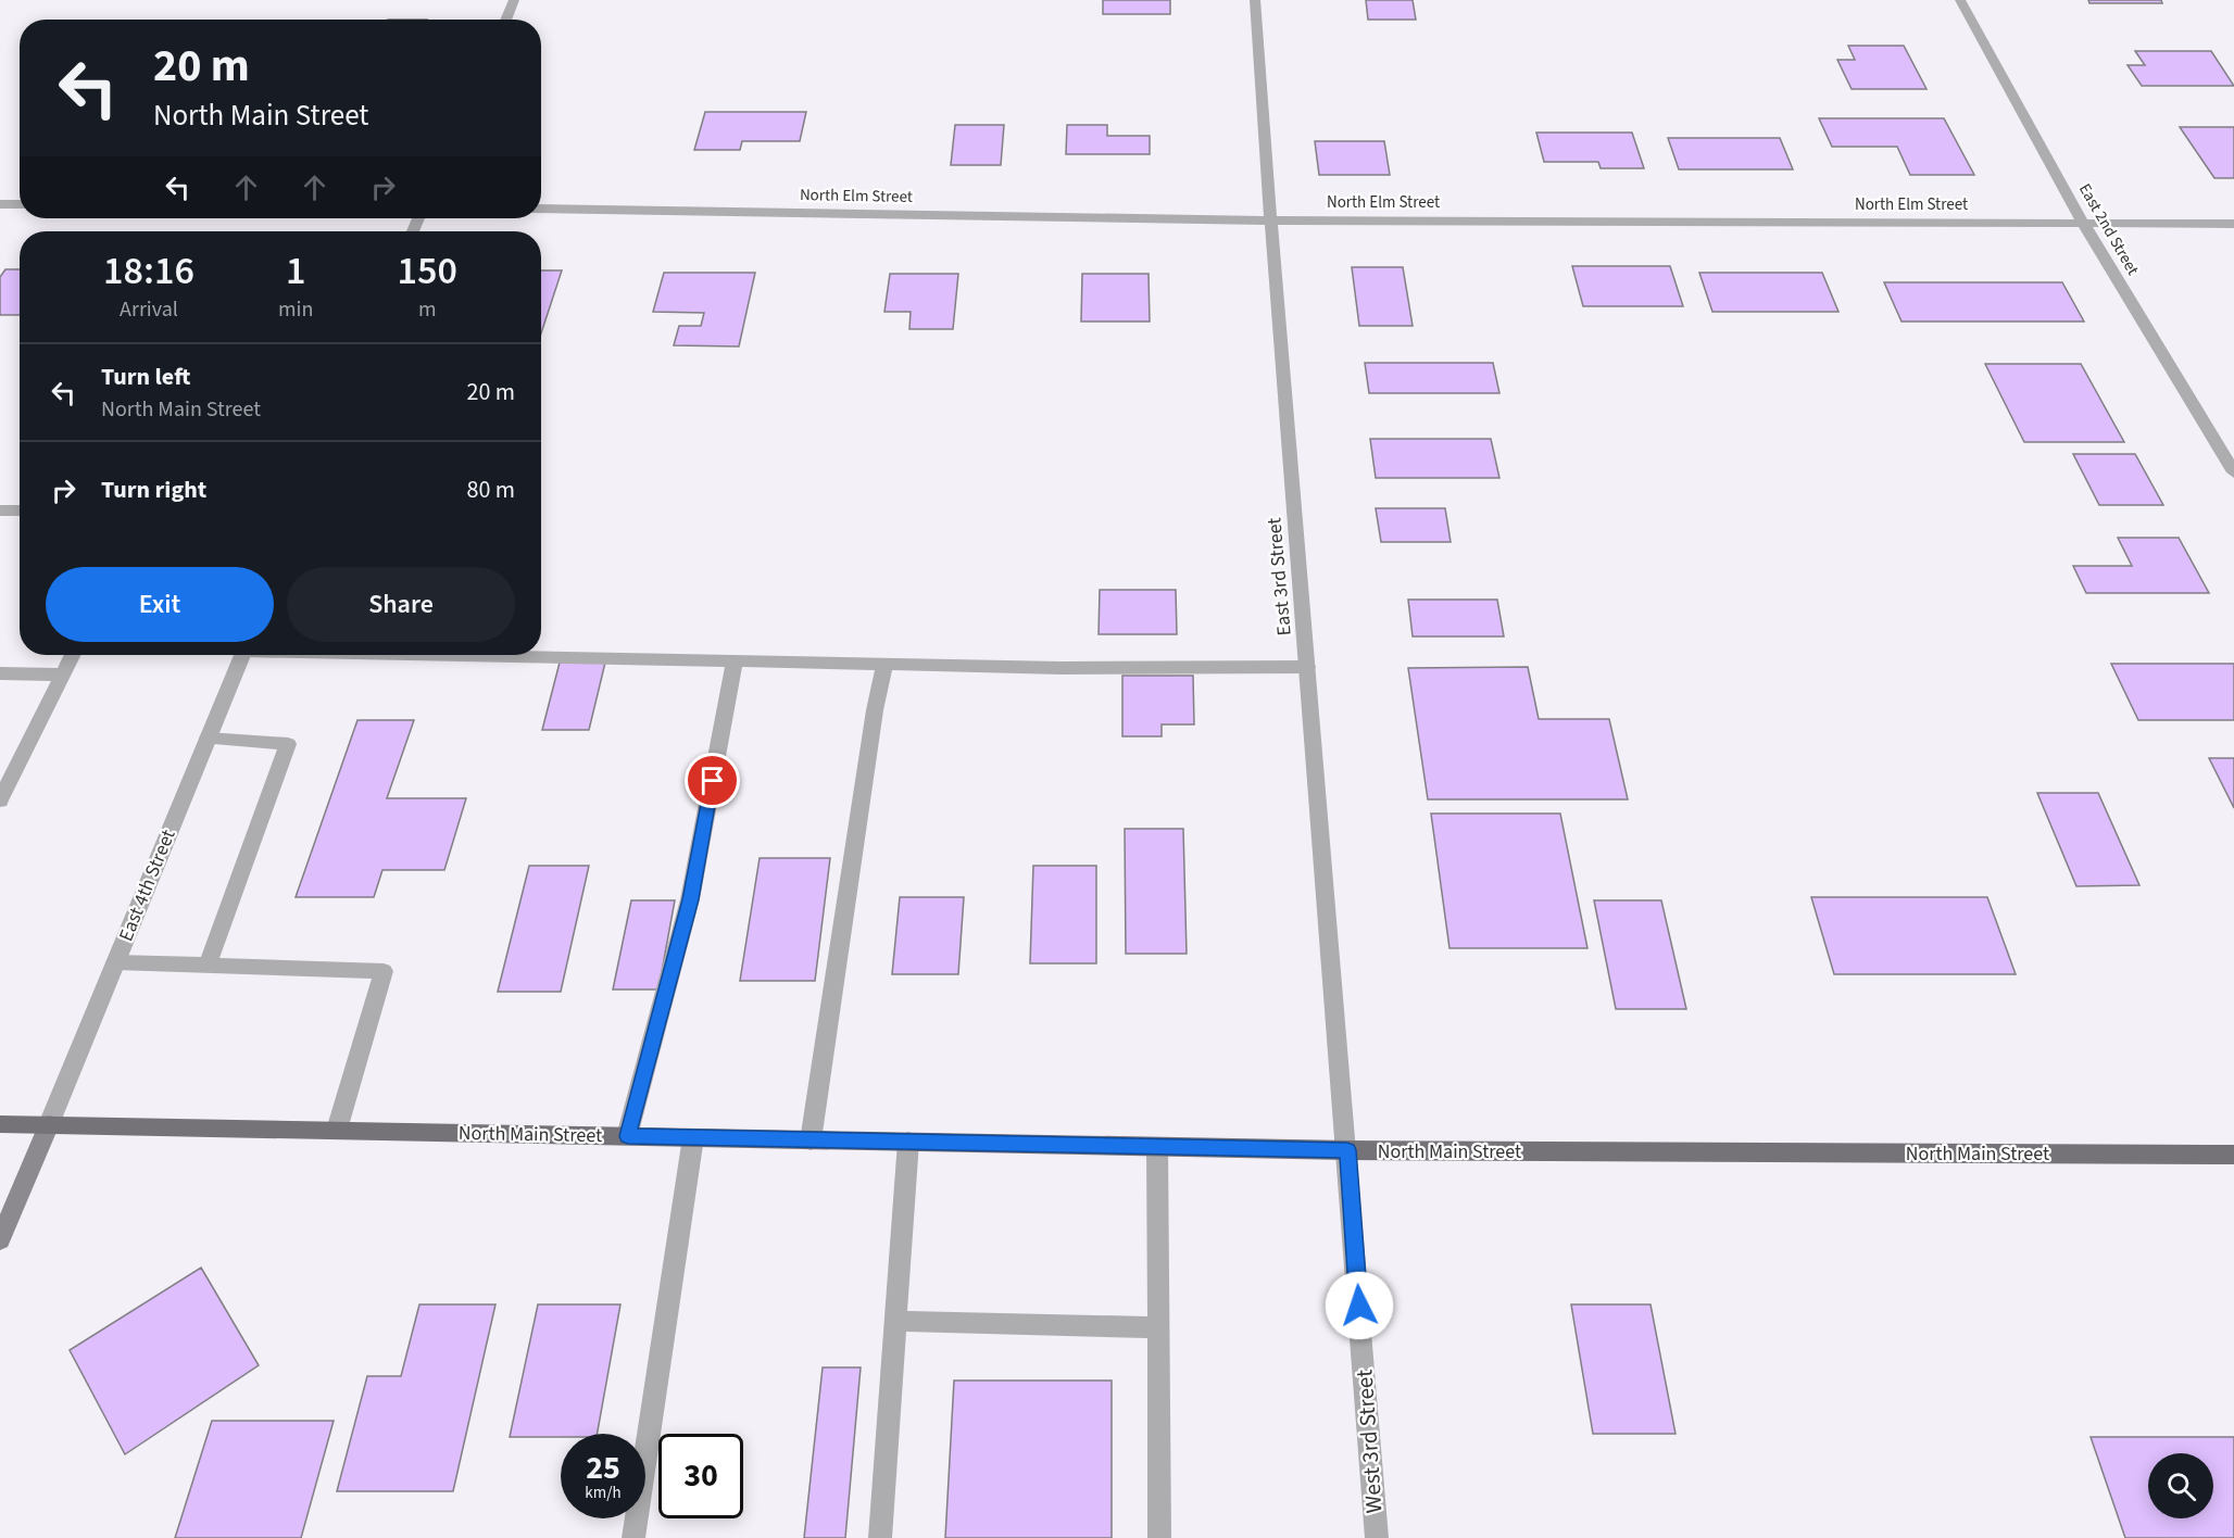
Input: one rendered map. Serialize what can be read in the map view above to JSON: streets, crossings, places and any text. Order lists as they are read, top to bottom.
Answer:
{
  "streets": {
    "main road": ["North Main Street"],
    "street": [
      "North Elm Street",
      "East 2nd Street",
      "East 3rd Street",
      "East 4th Street",
      "West 3rd Street"
    ]
  },
  "crossings": [
    ["North Elm Street", "East 2nd Street"],
    ["North Elm Street", "East 3rd Street"],
    ["East 3rd Street", "North Main Street"],
    ["East 3rd Street", "West 3rd Street"],
    ["East 4th Street", "North Main Street"],
    ["North Main Street", "West 3rd Street"]
  ],
  "page": {
    "turn": ["20 m", "North Main Street"],
    "eta": [
      "18:16",
      "Arrival",
      "1",
      "min",
      "150",
      "m"
    ],
    "list": [
      {
        "name": "Turn left",
        "note": "North Main Street",
        "value": "20 m"
      },
      {
        "name": "Turn right",
        "value": "80 m"
      }
    ],
    "buttons": ["Exit", "Share"],
    "speed": "25 km/h",
    "limit": "30"
  }
}
